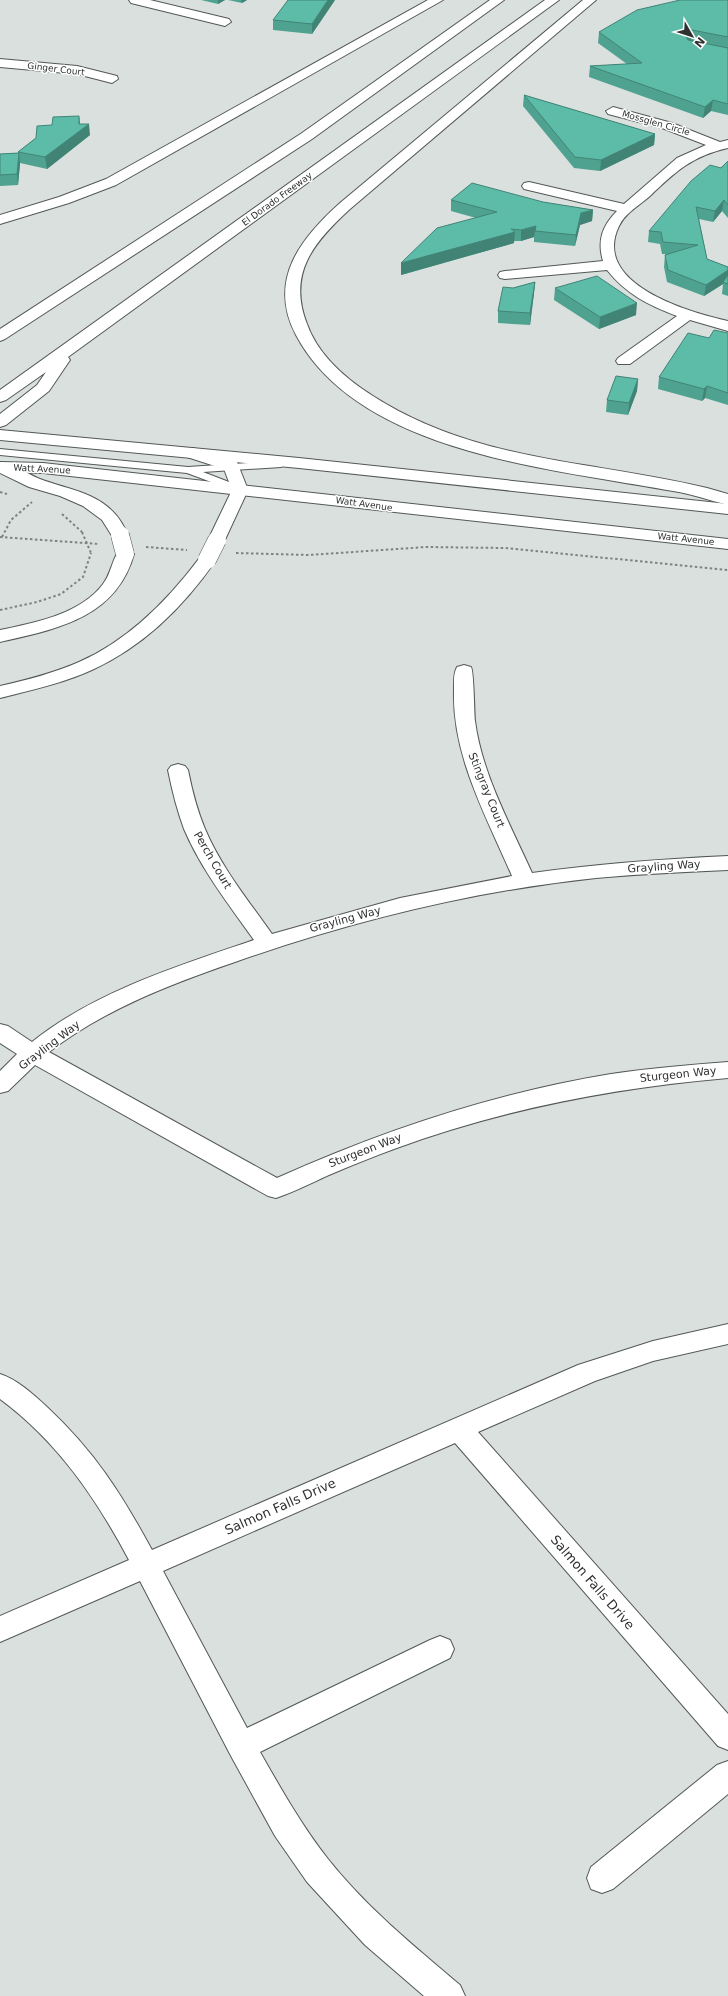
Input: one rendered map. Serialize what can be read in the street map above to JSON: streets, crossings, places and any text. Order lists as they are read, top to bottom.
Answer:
{
  "streets": {
    "main road": [
      "Ginger Court",
      "Mossglen Circle",
      "El Dorado Freeway",
      "Watt Avenue",
      "Stingray Court",
      "Perch Court",
      "Grayling Way",
      "Sturgeon Way",
      "Salmon Falls Drive"
    ]
  },
  "crossings": [
    ["Stingray Court", "Grayling Way"],
    ["Perch Court", "Grayling Way"],
    ["Grayling Way", "Sturgeon Way"]
  ],
  "north": "bottom right"
}
